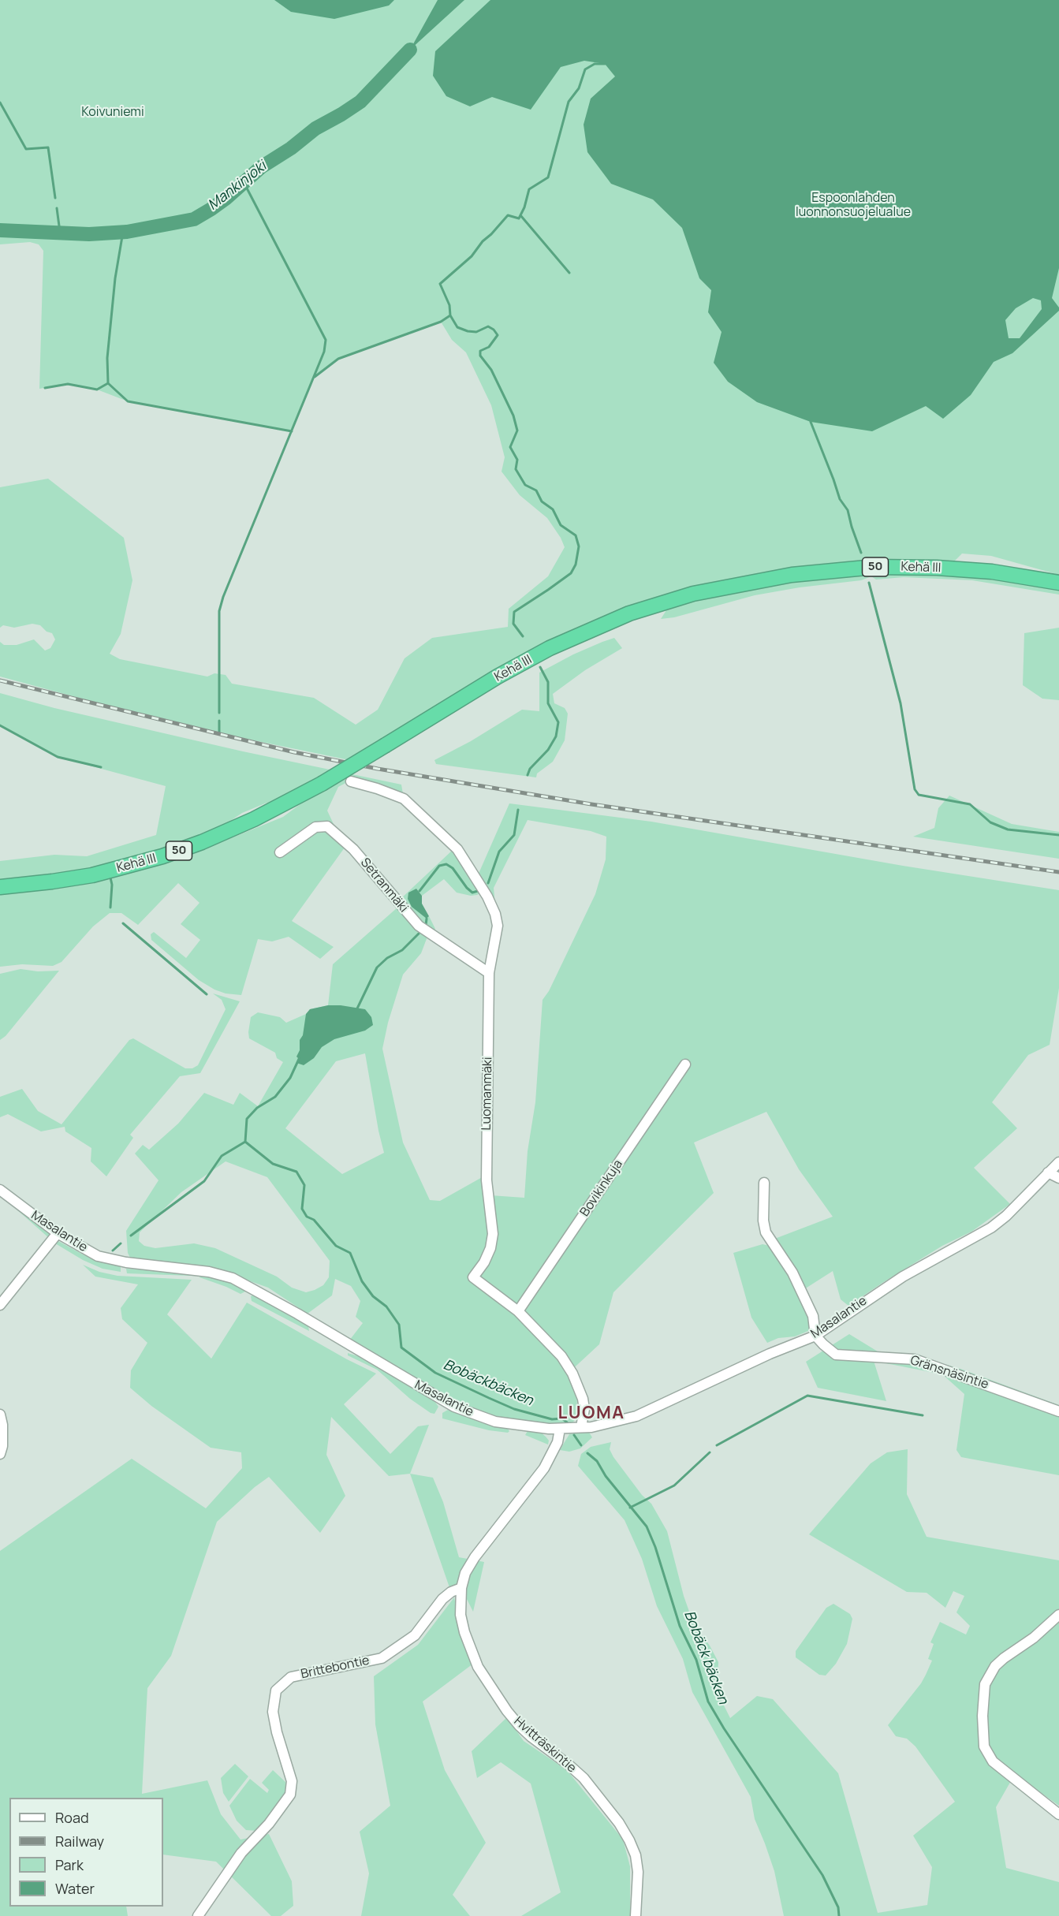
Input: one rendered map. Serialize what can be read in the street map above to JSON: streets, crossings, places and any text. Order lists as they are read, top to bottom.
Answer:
{
  "streets": {
    "highway": ["50", "Kehä III"],
    "street": [
      "Setranmäki",
      "Luomanmäki",
      "Bovikinkuja",
      "Masalantie",
      "Gränsnäsintie",
      "Brittebontie",
      "Hvitträskintie"
    ]
  },
  "crossings": [
    ["Setranmäki", "Luomanmäki"],
    ["Luomanmäki", "Bovikinkuja"],
    ["Luomanmäki", "Masalantie"],
    ["Masalantie", "Gränsnäsintie"],
    ["Masalantie", "Hvitträskintie"],
    ["Brittebontie", "Hvitträskintie"]
  ],
  "districts": ["LUOMA"],
  "water": ["Mankinjoki", "Bobäckbäcken", "Bobäck bäcken"],
  "parks": ["Koivuniemi", "Espoonlahden luonnonsuojelualue"],
  "legend": [
    "Road",
    "Railway",
    "Park",
    "Water"
  ]
}
